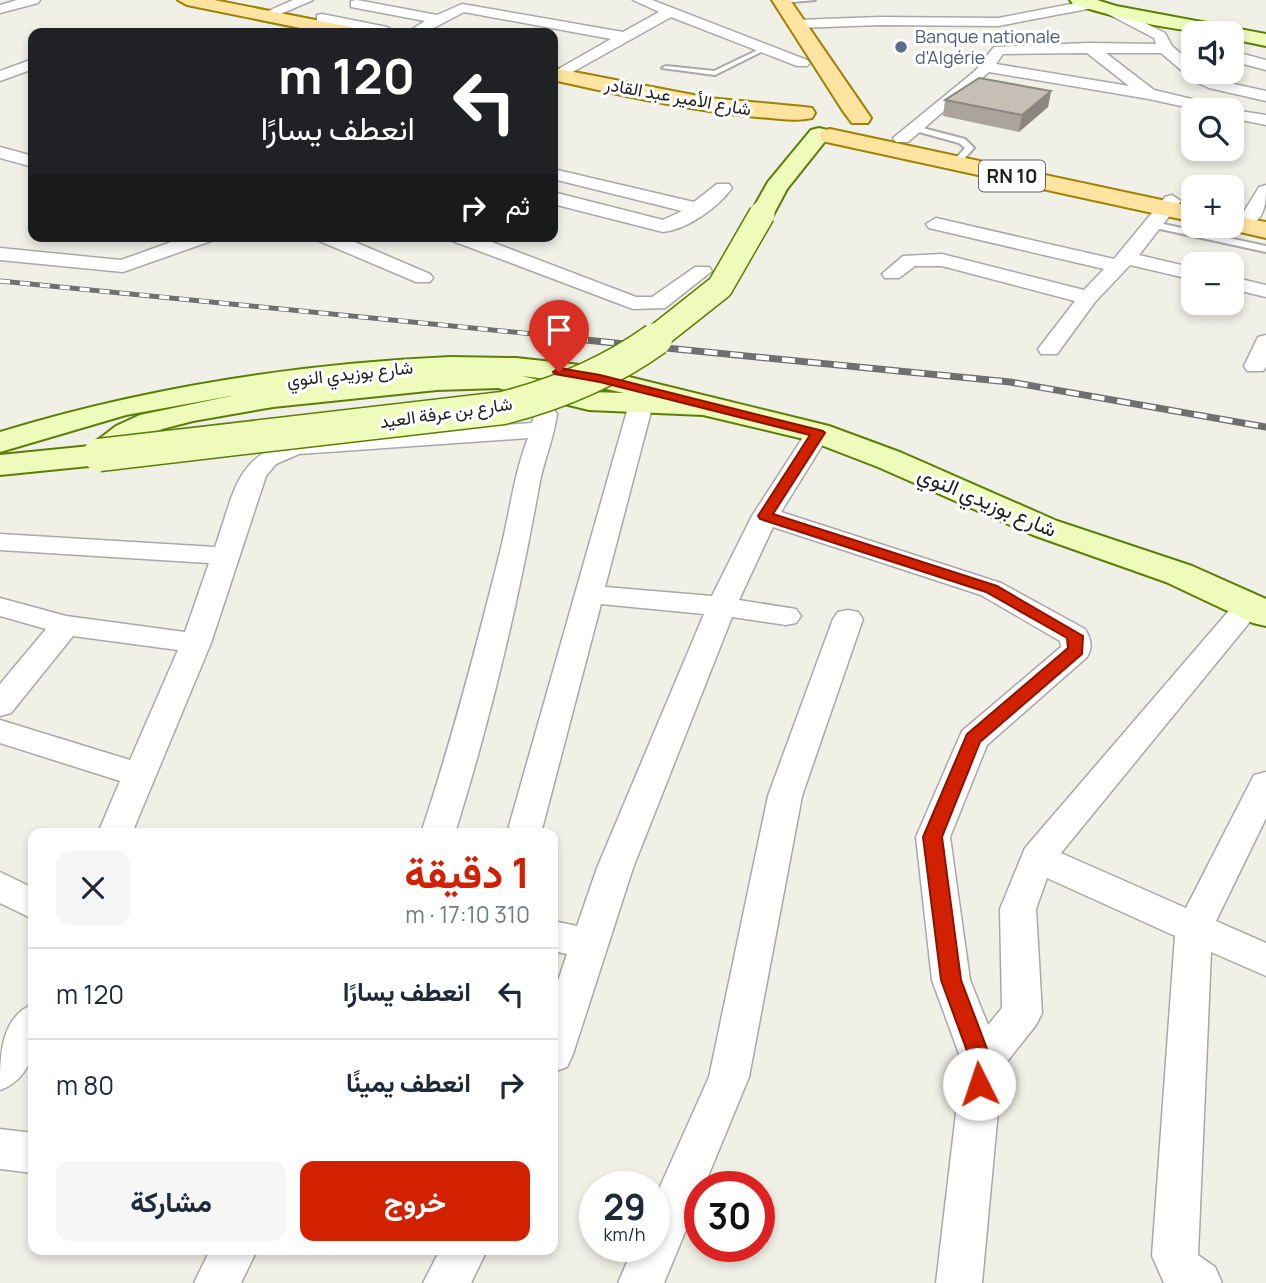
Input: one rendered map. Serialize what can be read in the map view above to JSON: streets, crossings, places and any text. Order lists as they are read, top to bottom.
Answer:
{
  "streets": {
    "main road": ["شارع الأمير عبد القادر", "RN 10"],
    "street": ["شارع بوزيدي النوي", "شارع بن عرفة العيد"]
  },
  "crossings": [
    ["شارع الأمير عبد القادر", "شارع بن عرفة العيد"],
    ["شارع بوزيدي النوي", "شارع بن عرفة العيد"]
  ],
  "places": ["Banque nationale d'Algérie"],
  "page": {
    "map_buttons": ["+", "−"],
    "turn": ["120 m", "انعطف يسارًا"],
    "then": "ثم",
    "heading": ["1 دقيقة", "310 m · 17:10"],
    "list": [
      {
        "name": "انعطف يسارًا",
        "value": "120 m"
      },
      {
        "name": "انعطف يمينًا",
        "value": "80 m"
      }
    ],
    "buttons": ["خروج", "مشاركة"],
    "speed": "29 km/h",
    "limit": "30"
  }
}
